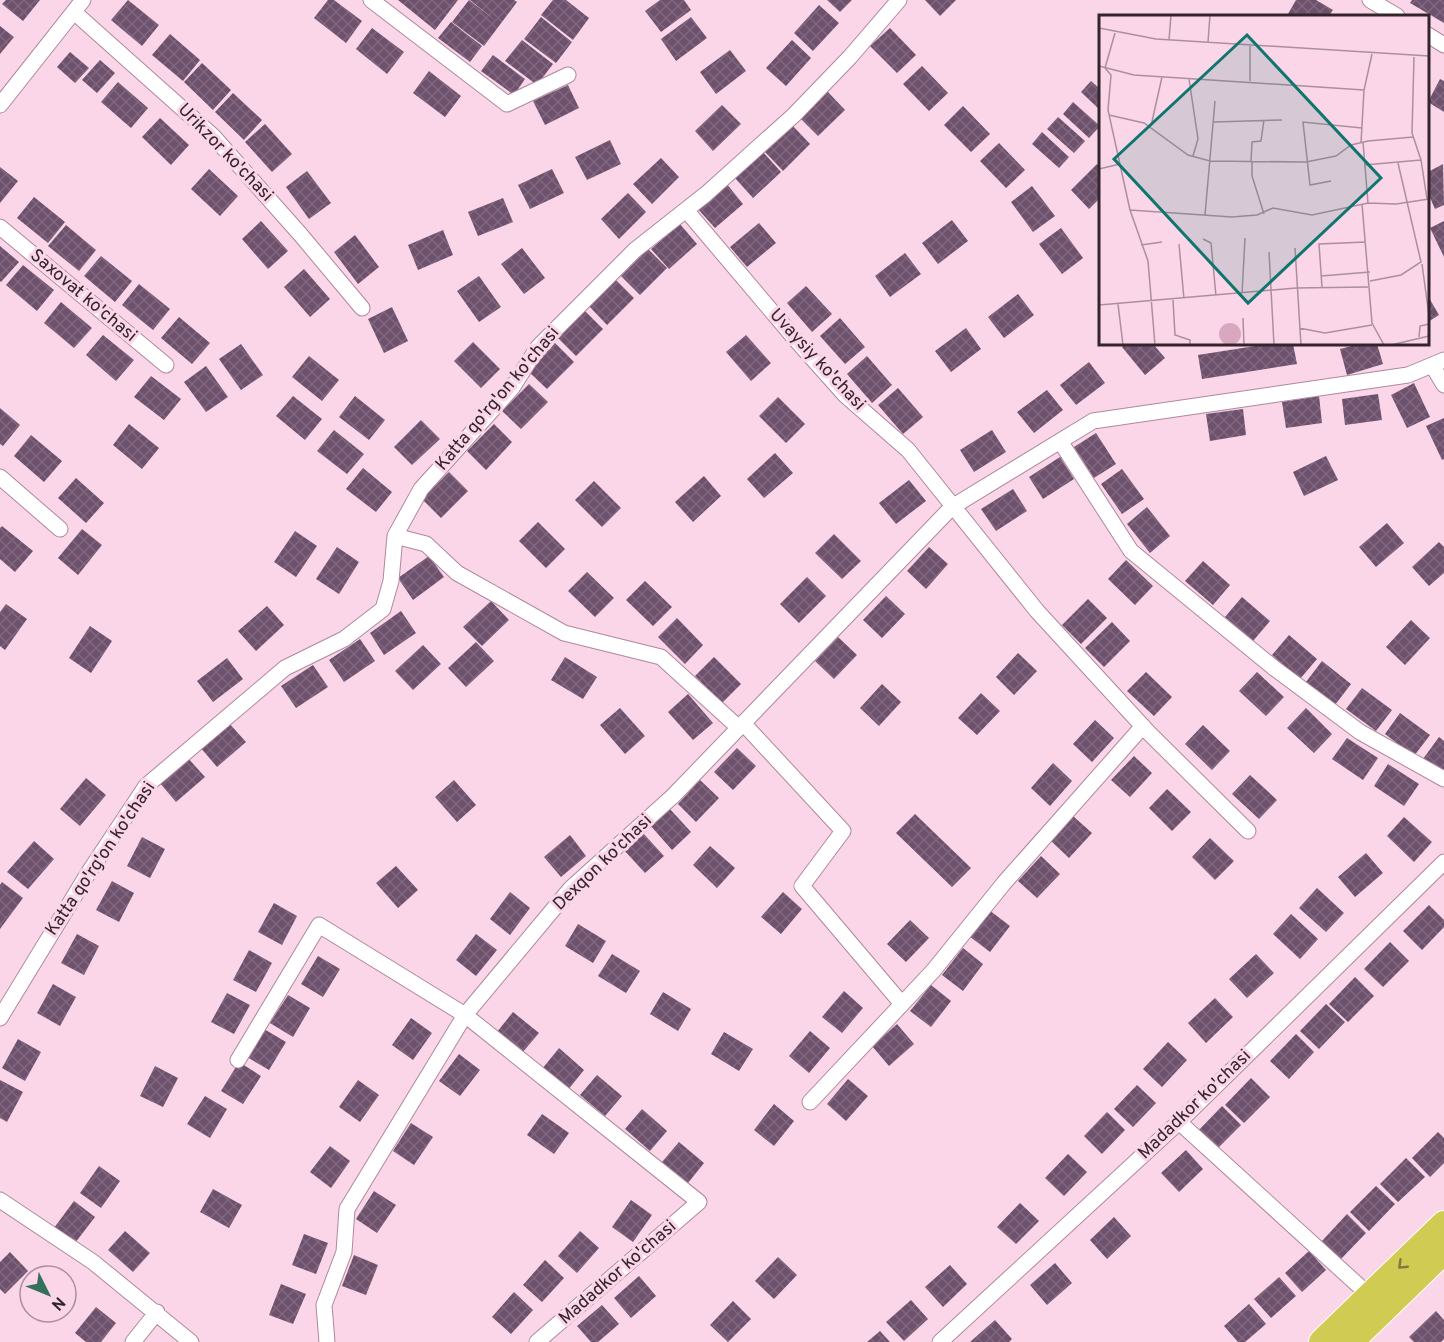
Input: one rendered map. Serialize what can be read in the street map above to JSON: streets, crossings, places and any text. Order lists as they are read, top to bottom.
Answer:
{
  "streets": {
    "street": [
      "Urikzor ko'chasi",
      "Saxovat ko'chasi",
      "Uvaysiy ko'chasi",
      "Katta qo'rg'on ko'chasi",
      "Dexqon ko'chasi",
      "Madadkor ko'chasi"
    ]
  },
  "crossings": [
    ["Uvaysiy ko'chasi", "Katta qo'rg'on ko'chasi"],
    ["Uvaysiy ko'chasi", "Dexqon ko'chasi"],
    ["Dexqon ko'chasi", "Madadkor ko'chasi"]
  ],
  "north": "bottom right"
}
